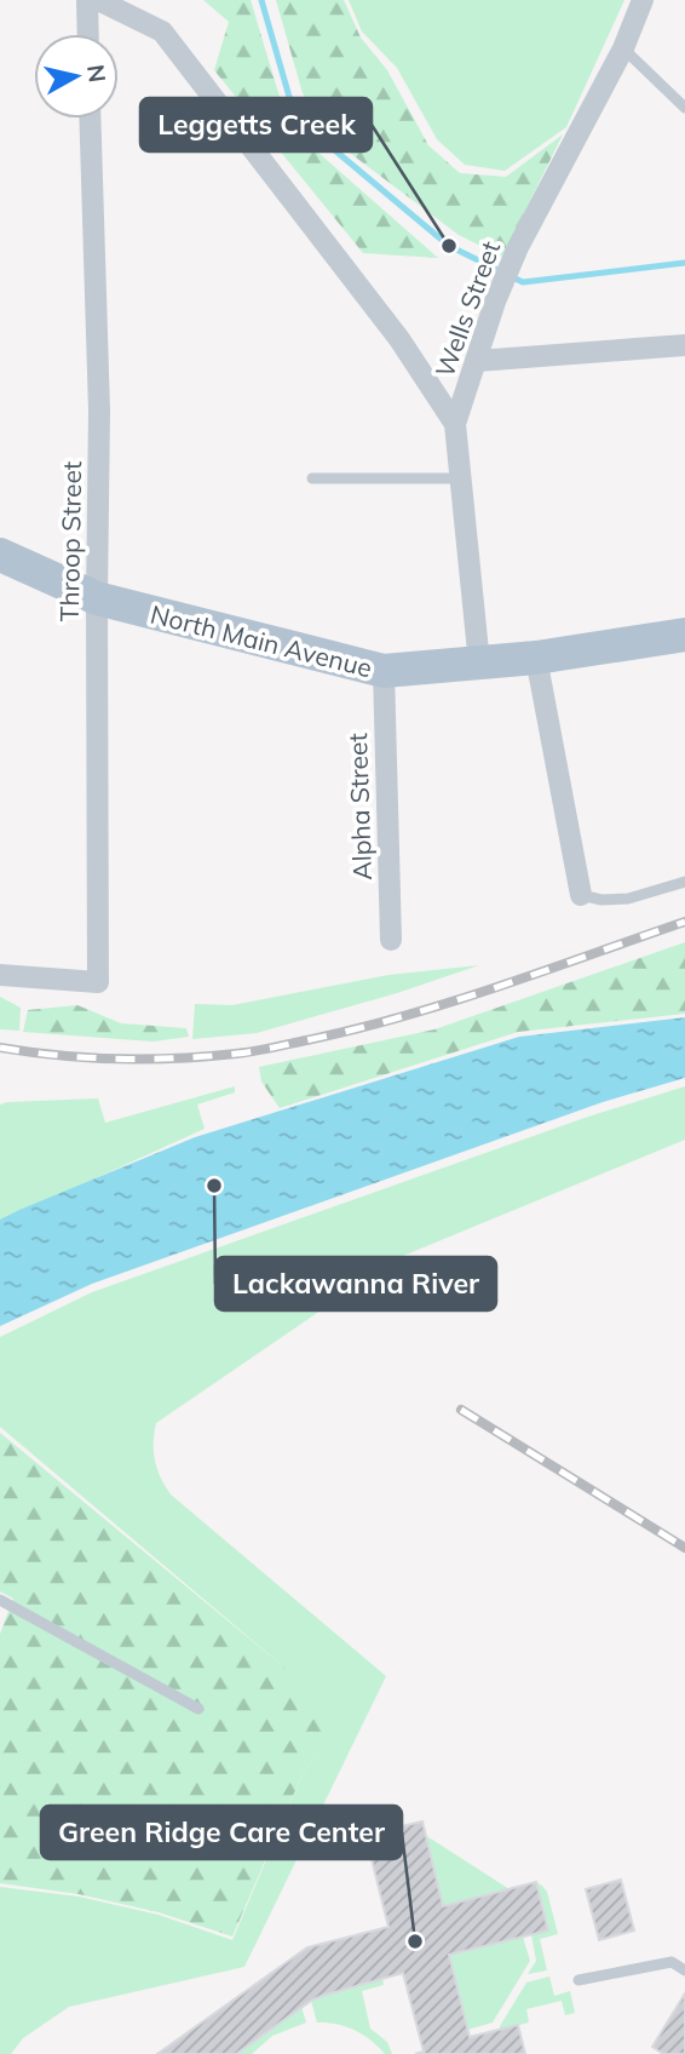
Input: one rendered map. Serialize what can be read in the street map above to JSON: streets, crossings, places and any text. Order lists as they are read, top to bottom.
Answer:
{
  "streets": {
    "main road": ["North Main Avenue"],
    "street": ["Wells Street", "Throop Street", "Alpha Street"]
  },
  "crossings": [
    ["Wells Street", "North Main Avenue"],
    ["Throop Street", "North Main Avenue"],
    ["North Main Avenue", "Alpha Street"]
  ],
  "places": ["Leggetts Creek", "Lackawanna River", "Green Ridge Care Center"],
  "north": "right"
}
